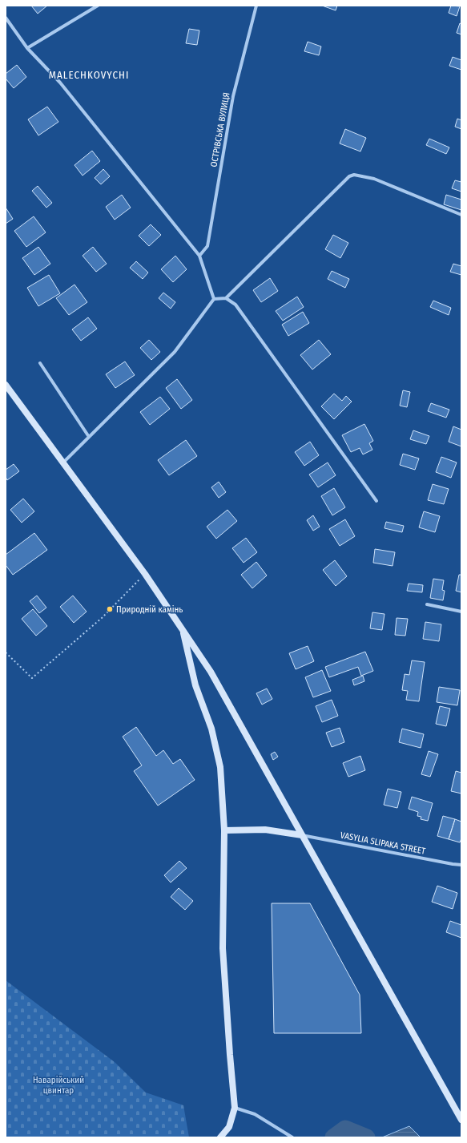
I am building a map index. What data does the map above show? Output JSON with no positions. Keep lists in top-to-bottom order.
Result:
{
  "streets": {
    "street": ["ОСТРІВСЬКА ВУЛИЦЯ", "VASYLIA SLIPAKA STREET"]
  },
  "districts": ["MALECHKOVYCHI"],
  "parks": ["Наварійський цвинтар"],
  "places": ["Природній камінь"]
}
